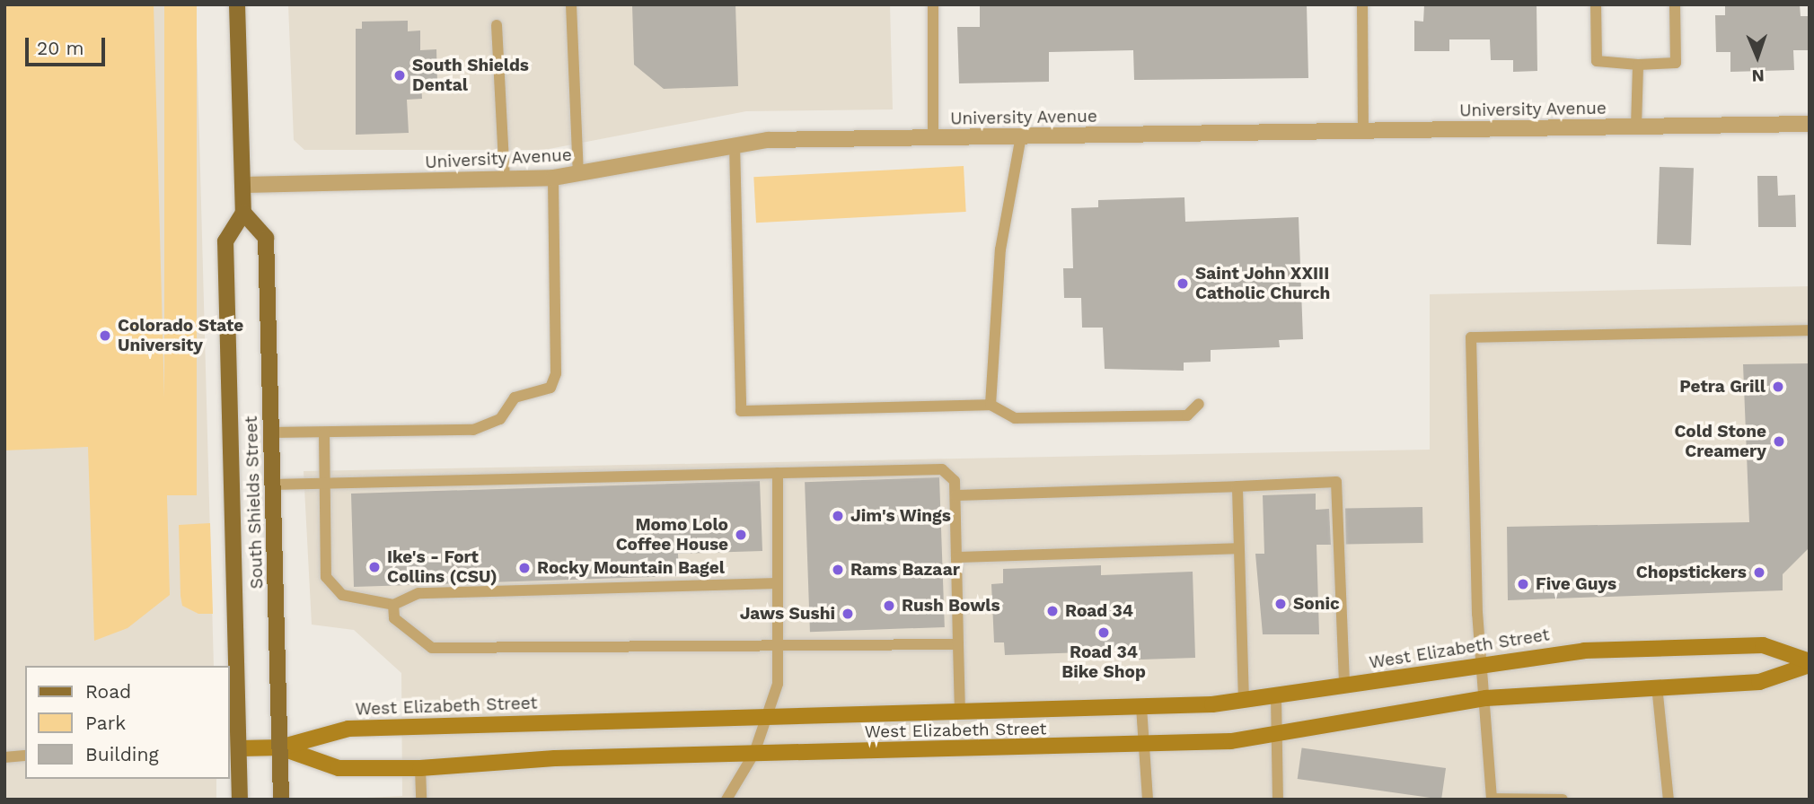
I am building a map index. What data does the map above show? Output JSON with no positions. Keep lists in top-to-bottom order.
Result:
{
  "streets": {
    "main road": ["South Shields Street", "West Elizabeth Street"],
    "street": ["University Avenue"]
  },
  "crossings": [
    ["South Shields Street", "West Elizabeth Street"]
  ],
  "places": [
    "South Shields Dental",
    "Saint John XXIII Catholic Church",
    "Colorado State University",
    "Petra Grill",
    "Cold Stone Creamery",
    "Jim's Wings",
    "Momo Lolo Coffee House",
    "Ike's - Fort Collins (CSU)",
    "Rocky Mountain Bagel",
    "Rams Bazaar",
    "Chopstickers",
    "Five Guys",
    "Sonic",
    "Rush Bowls",
    "Road 34",
    "Jaws Sushi",
    "Road 34 Bike Shop"
  ],
  "legend": ["Road", "Park", "Building"],
  "scale_bar": "20 m",
  "north": "bottom"
}
